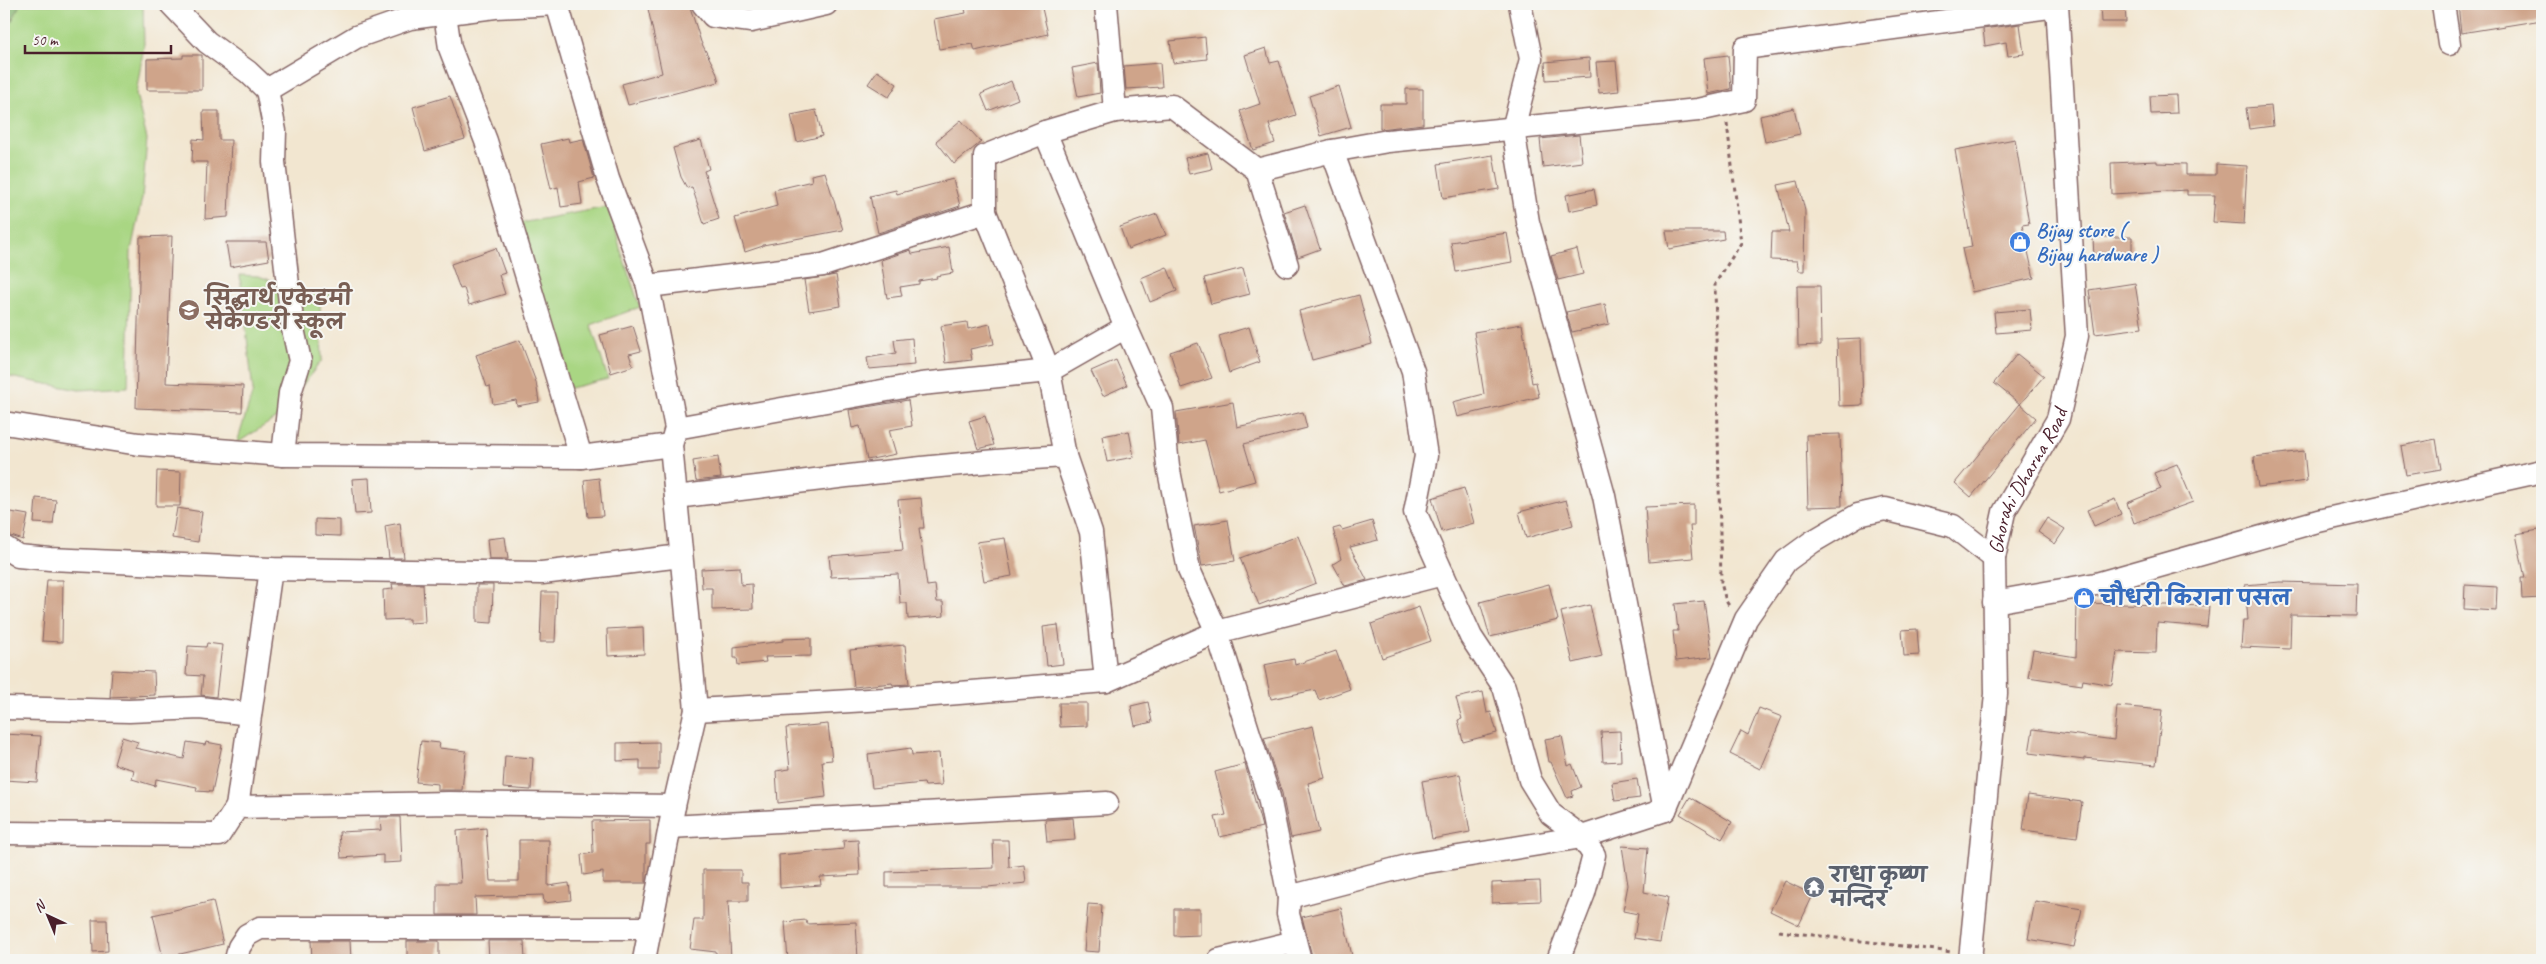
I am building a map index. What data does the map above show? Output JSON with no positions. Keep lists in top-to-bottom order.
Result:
{
  "streets": {
    "street": ["Ghorahi Dharna Road"]
  },
  "places": {
    "shop": ["Bijay store ( Bijay hardware )", "चौधरी किराना पसल"],
    "school or university": ["सिद्धार्थ एकेडमी सेकेण्डरी स्कूल"],
    "temple": ["राधा कृष्ण मन्दिर"]
  },
  "scale_bar": "50 m",
  "north": "top left"
}
